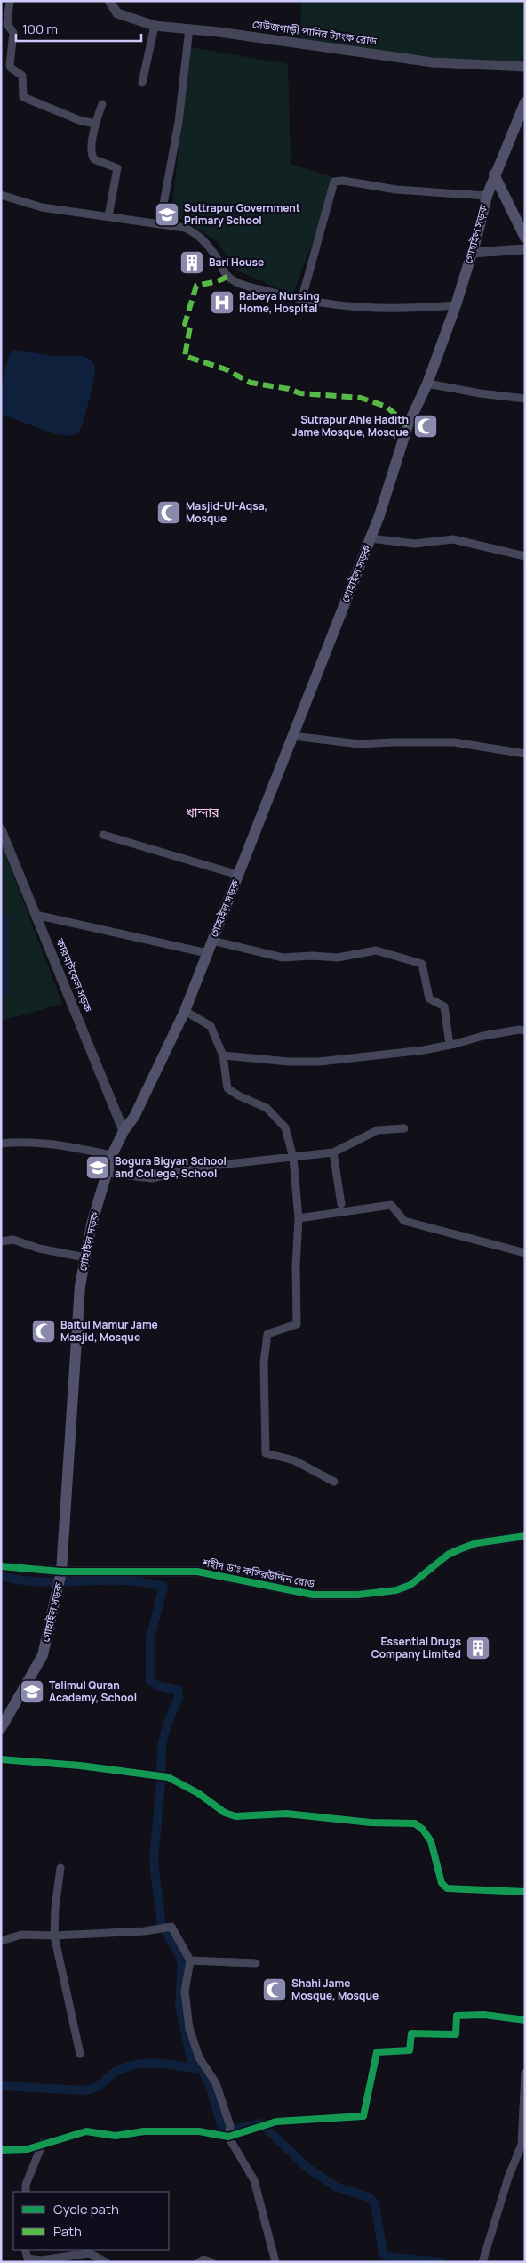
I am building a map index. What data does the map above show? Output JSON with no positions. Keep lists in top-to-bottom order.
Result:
{
  "streets": {
    "main road": ["গোহাইল সড়ক"],
    "street": ["সেউজগাড়ী পানির ট্যাংক রোড", "কারমাইকেল সড়ক", "শহীদ ডাঃ কসিরউদ্দিন রোড"]
  },
  "crossings": [
    ["গোহাইল সড়ক", "কারমাইকেল সড়ক"],
    ["গোহাইল সড়ক", "শহীদ ডাঃ কসিরউদ্দিন রোড"]
  ],
  "districts": ["খান্দার"],
  "places": {
    "school or university": ["Suttrapur Government Primary School", "Bogura Bigyan School and College, School", "Talimul Quran Academy, School"],
    "building": ["Bari House", "Essential Drugs Company Limited"],
    "hospital": ["Rabeya Nursing Home, Hospital"],
    "mosque": [
      "Sutrapur Ahle Hadith Jame Mosque, Mosque",
      "Masjid-Ul-Aqsa, Mosque",
      "Baitul Mamur Jame Masjid, Mosque",
      "Shahi Jame Mosque, Mosque"
    ]
  },
  "legend": ["Cycle path", "Path"],
  "scale_bar": "100 m"
}
